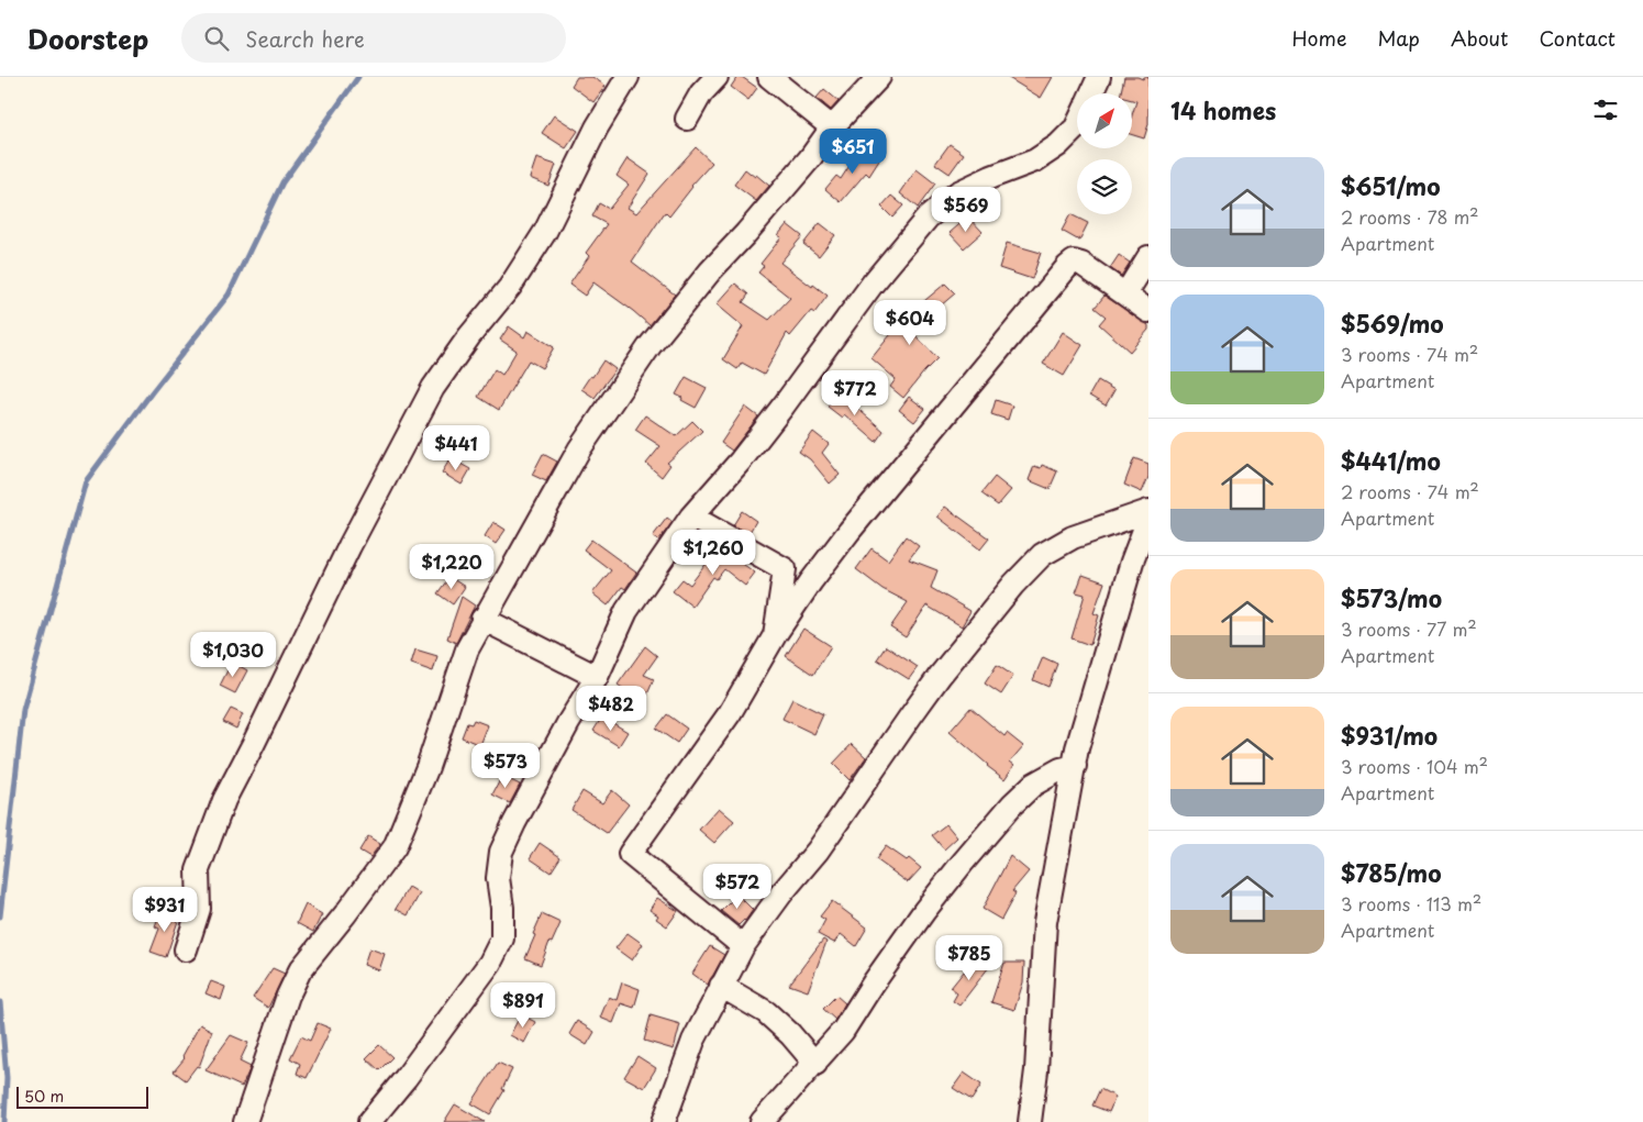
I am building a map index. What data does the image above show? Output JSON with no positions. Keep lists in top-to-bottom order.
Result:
{
  "scale_bar": "50 m",
  "north": "top right",
  "page": {
    "header": "Doorstep",
    "search": "Search here",
    "nav": [
      "Home",
      "Map",
      "About",
      "Contact"
    ],
    "heading": "14 homes",
    "price": [
      "$651",
      "$569",
      "$604",
      "$772",
      "$441",
      "$1,260",
      "$1,220",
      "$1,030",
      "$482",
      "$573",
      "$572",
      "$931",
      "$785",
      "$891"
    ],
    "list": [
      {
        "name": "$651/mo",
        "note": "2 rooms · 78 m² · Apartment"
      },
      {
        "name": "$569/mo",
        "note": "3 rooms · 74 m² · Apartment"
      },
      {
        "name": "$441/mo",
        "note": "2 rooms · 74 m² · Apartment"
      },
      {
        "name": "$573/mo",
        "note": "3 rooms · 77 m² · Apartment"
      },
      {
        "name": "$931/mo",
        "note": "3 rooms · 104 m² · Apartment"
      },
      {
        "name": "$785/mo",
        "note": "3 rooms · 113 m² · Apartment"
      }
    ],
    "scale": "50 m"
  }
}
